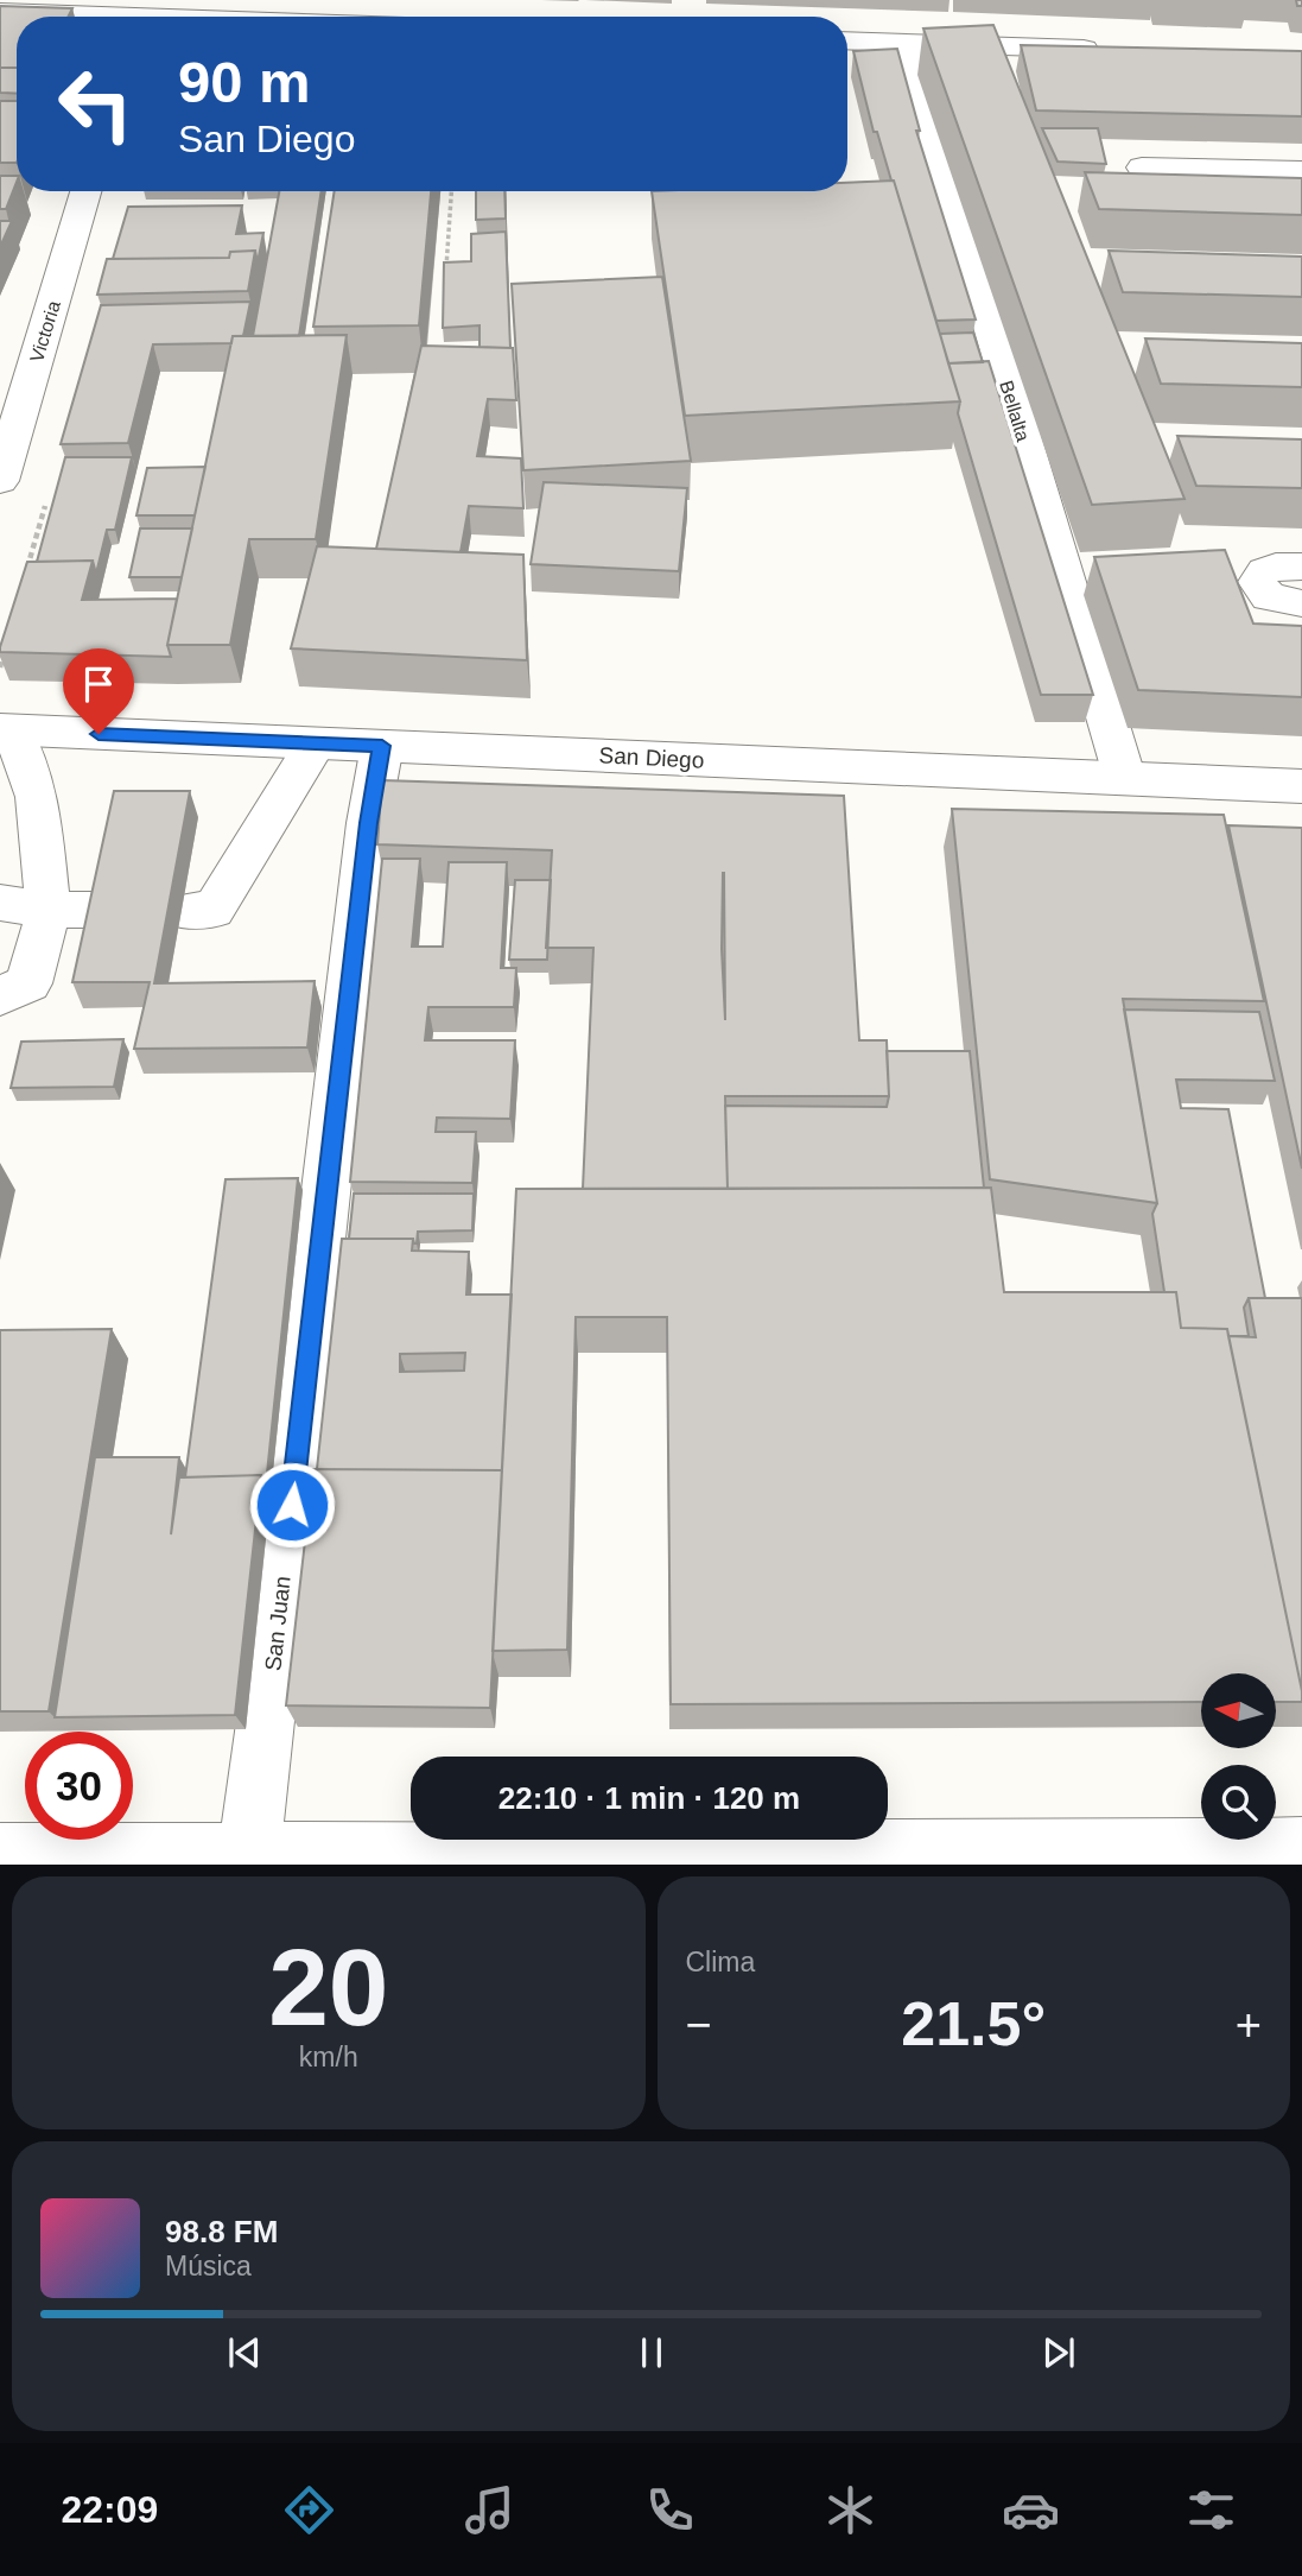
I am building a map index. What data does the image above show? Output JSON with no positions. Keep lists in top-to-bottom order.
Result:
{
  "streets": {
    "street": [
      "Victoria",
      "Bellalta",
      "San Diego",
      "San Juan"
    ]
  },
  "crossings": [
    ["Bellalta", "San Diego"],
    ["San Diego", "San Juan"]
  ],
  "north": "left",
  "page": {
    "turn": ["90 m", "San Diego"],
    "limit": "30",
    "trip": "22:10 · 1 min · 120 m",
    "tile": [
      ["20", "km/h"],
      "Clima"
    ],
    "heat": ["−", "21.5°", "+"],
    "song": ["98.8 FM", "Música"],
    "tabs": "22:09"
  }
}
